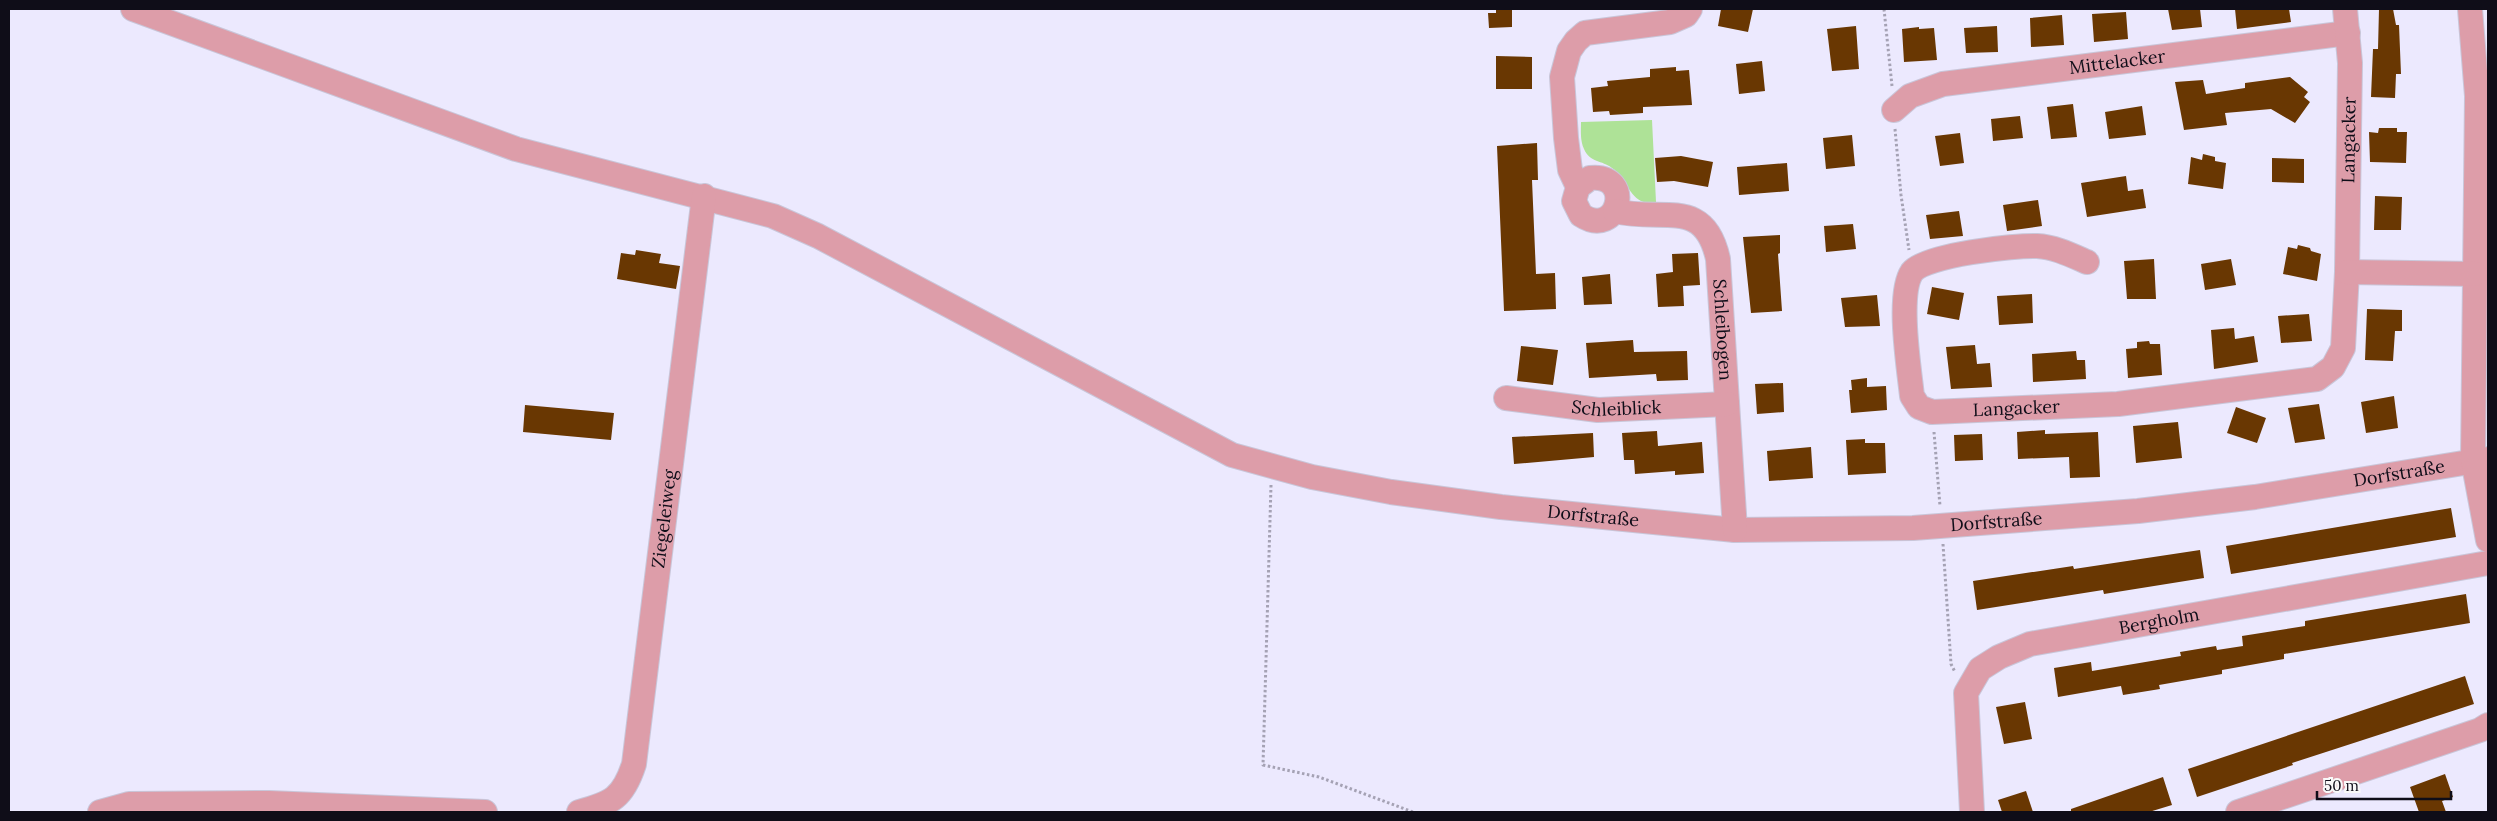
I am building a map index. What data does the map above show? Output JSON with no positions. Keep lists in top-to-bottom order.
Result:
{
  "streets": {
    "street": [
      "Mittelacker",
      "Langacker",
      "Schleibogen",
      "Schleiblick",
      "Dorfstraße",
      "Ziegeleiweg",
      "Bergholm"
    ]
  },
  "crossings": [
    ["Mittelacker", "Langacker"],
    ["Schleibogen", "Schleiblick"],
    ["Schleibogen", "Dorfstraße"],
    ["Dorfstraße", "Ziegeleiweg"]
  ],
  "scale_bar": "50 m"
}
